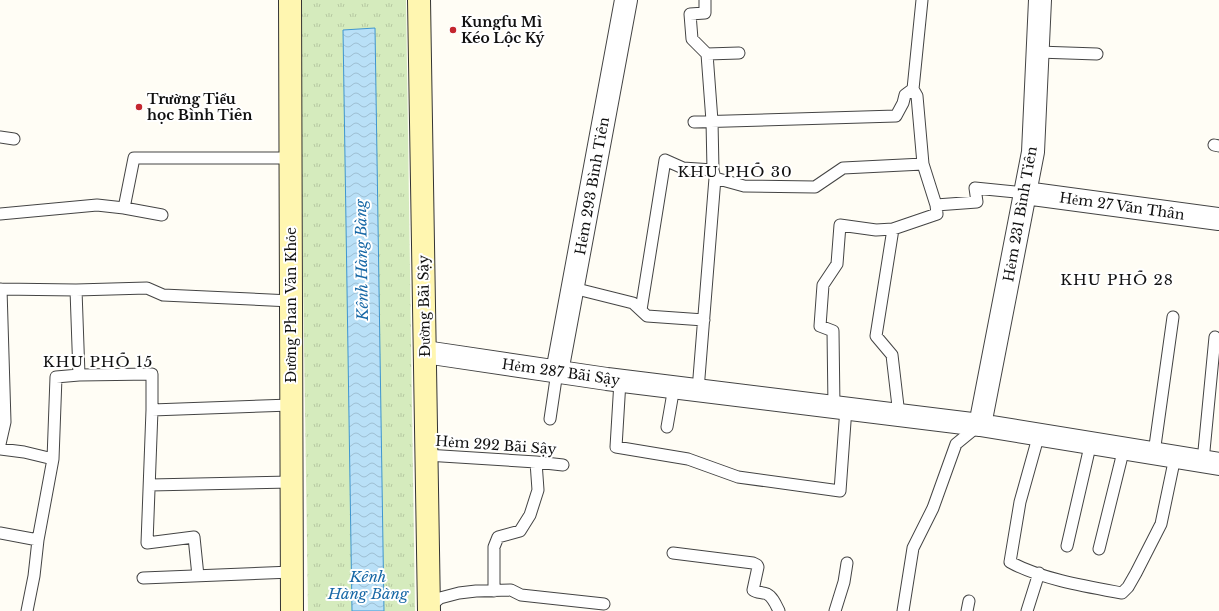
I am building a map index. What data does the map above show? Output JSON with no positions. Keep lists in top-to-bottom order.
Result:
{
  "streets": {
    "street": [
      "Hẻm 293 Bình Tiên",
      "Hẻm 27 Văn Thân",
      "Hẻm 231 Bình Tiên",
      "Đường Phan Văn Khỏe",
      "Đường Bãi Sậy",
      "Hẻm 287 Bãi Sậy"
    ],
    "lane": ["Hẻm 292 Bãi Sậy"]
  },
  "crossings": [
    ["Hẻm 293 Bình Tiên", "Hẻm 287 Bãi Sậy"],
    ["Hẻm 27 Văn Thân", "Hẻm 231 Bình Tiên"],
    ["Đường Bãi Sậy", "Hẻm 287 Bãi Sậy"],
    ["Đường Bãi Sậy", "Hẻm 292 Bãi Sậy"]
  ],
  "districts": ["KHU PHỐ 30", "KHU PHỐ 28", "KHU PHỐ 15"],
  "water": ["Kênh Hàng Bàng"],
  "places": ["Kungfu Mì Kéo Lộc Ký", "Trường Tiểu học Bình Tiên"]
}
